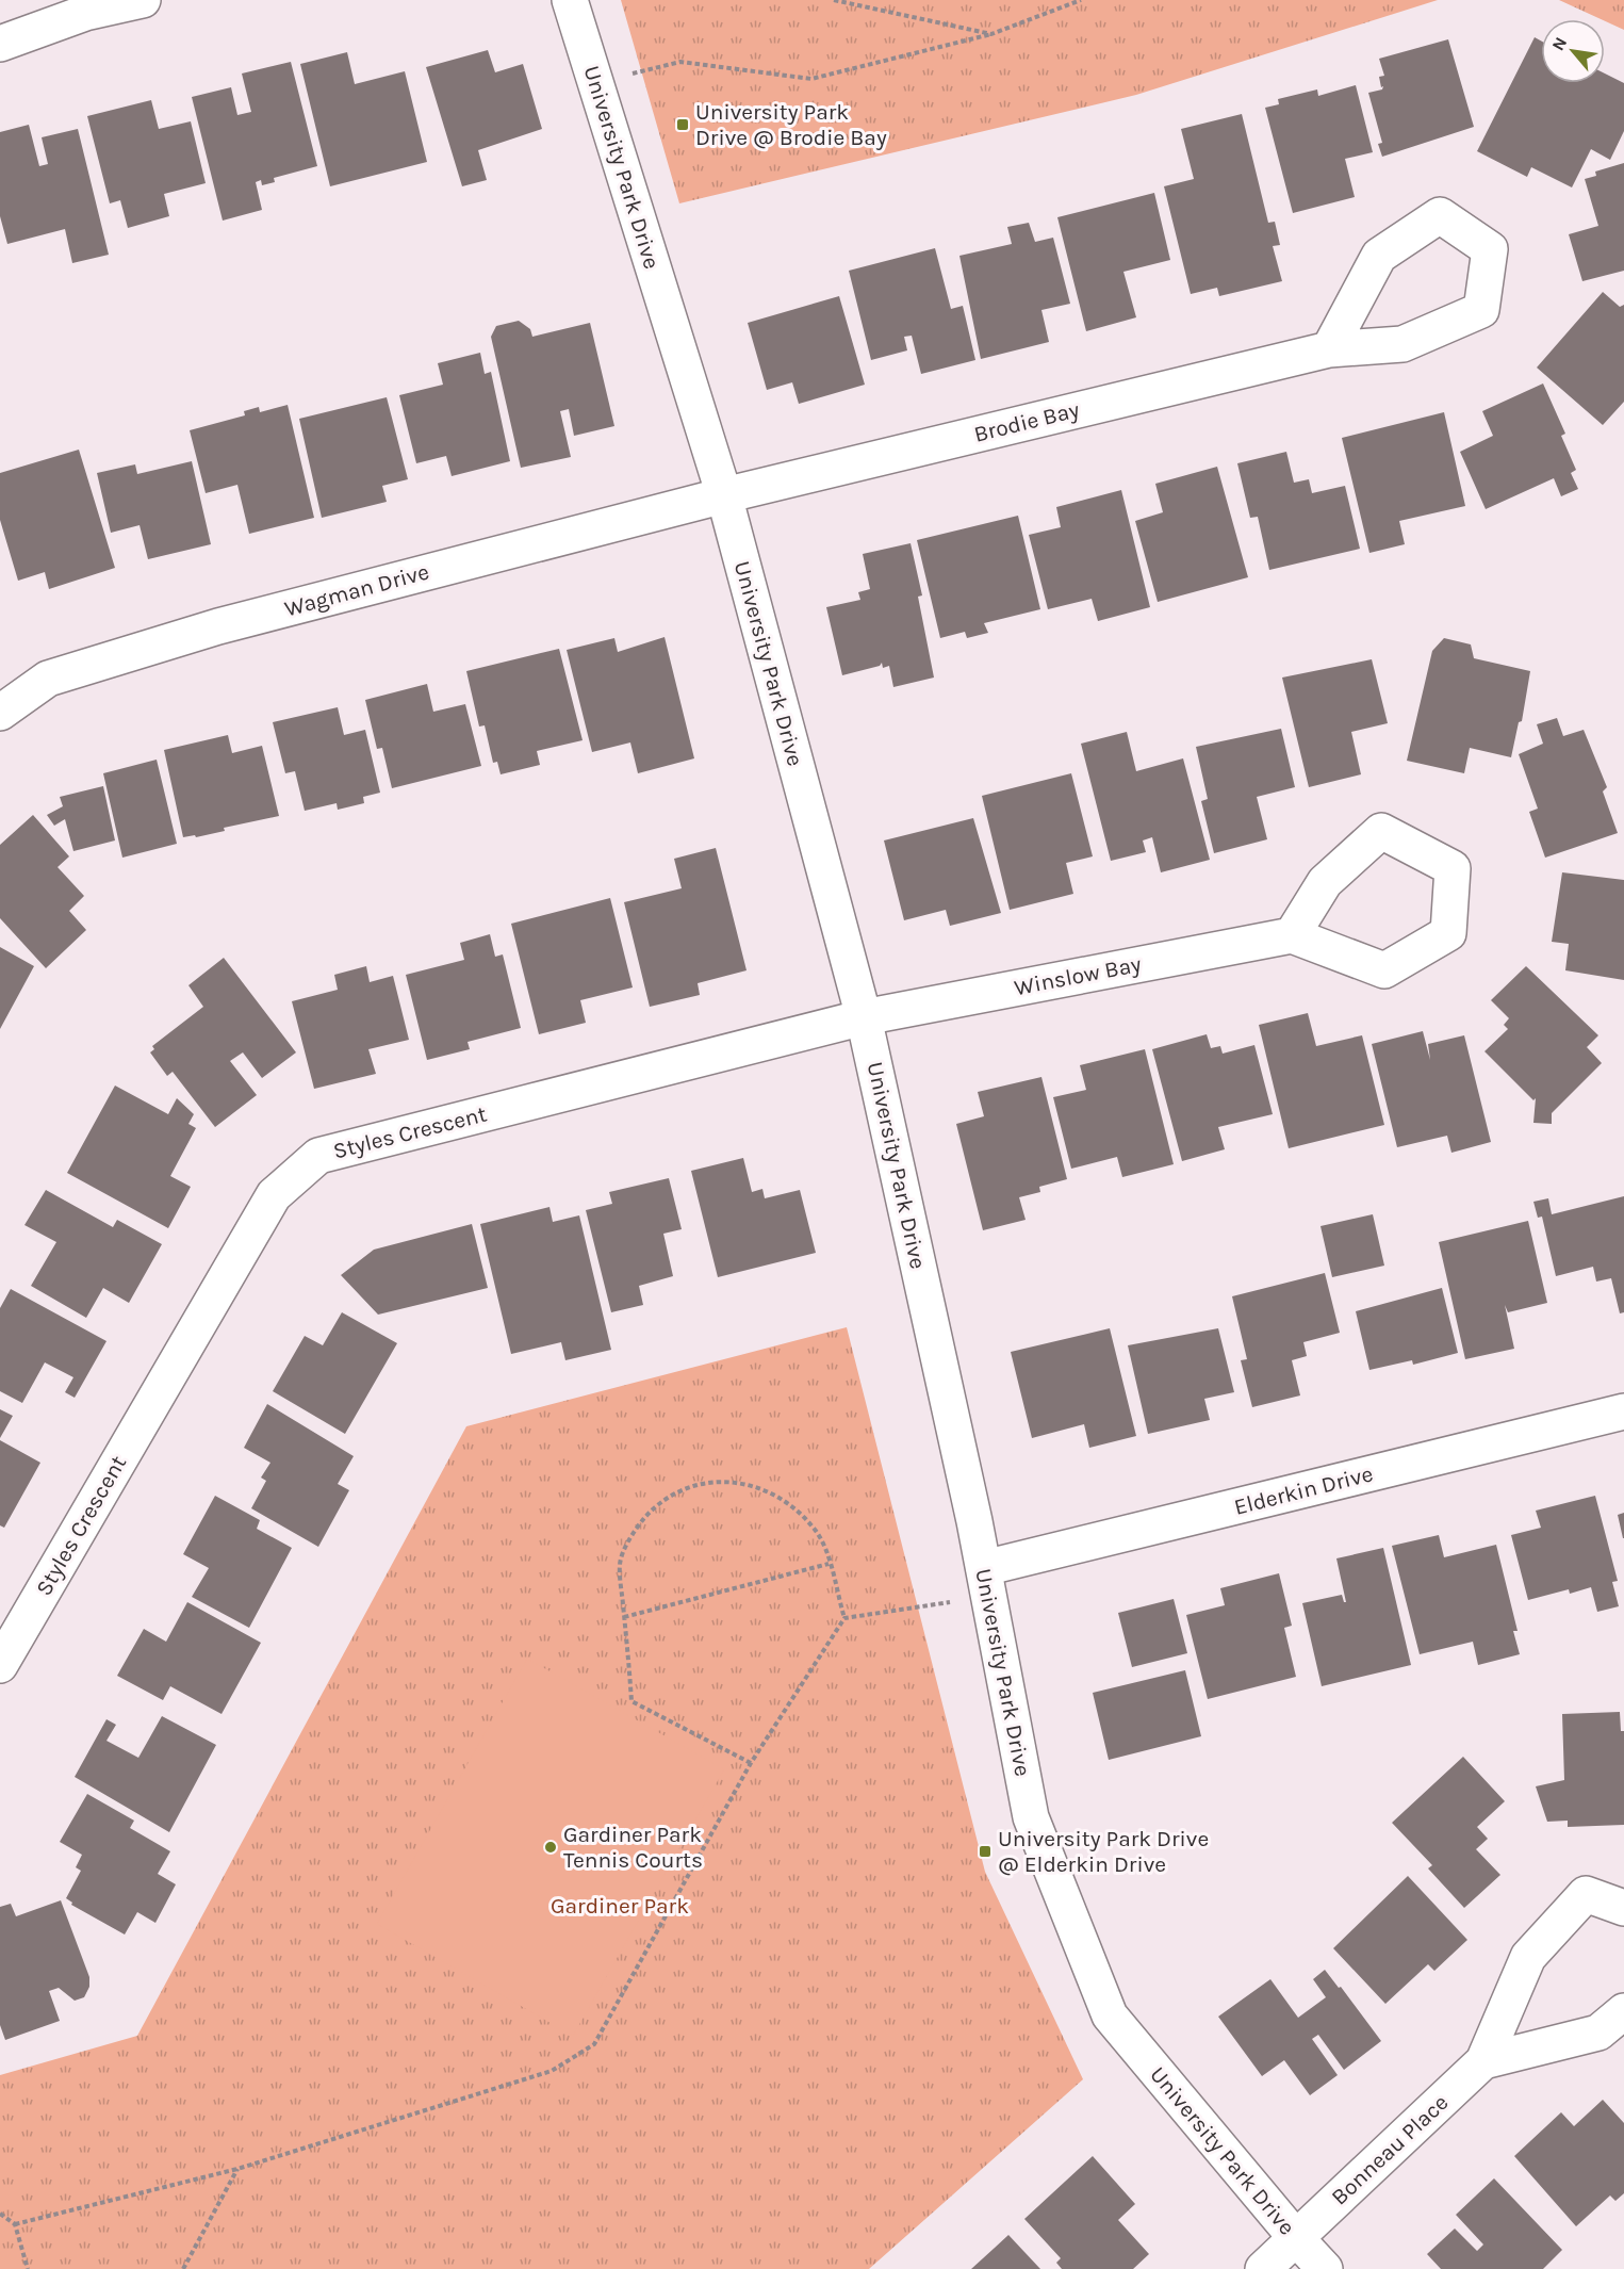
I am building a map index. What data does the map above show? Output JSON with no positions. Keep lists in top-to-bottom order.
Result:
{
  "streets": {
    "street": [
      "University Park Drive",
      "Brodie Bay",
      "Wagman Drive",
      "Winslow Bay",
      "Styles Crescent",
      "Elderkin Drive",
      "Bonneau Place"
    ]
  },
  "crossings": [
    ["University Park Drive", "Brodie Bay"],
    ["University Park Drive", "Wagman Drive"],
    ["University Park Drive", "Winslow Bay"],
    ["University Park Drive", "Styles Crescent"],
    ["University Park Drive", "Elderkin Drive"],
    ["University Park Drive", "Bonneau Place"],
    ["Brodie Bay", "Wagman Drive"],
    ["Winslow Bay", "Styles Crescent"]
  ],
  "parks": ["Gardiner Park"],
  "places": {
    "transit": ["University Park Drive @ Brodie Bay", "University Park Drive @ Elderkin Drive"],
    "other": ["Gardiner Park Tennis Courts"]
  },
  "north": "top left"
}
